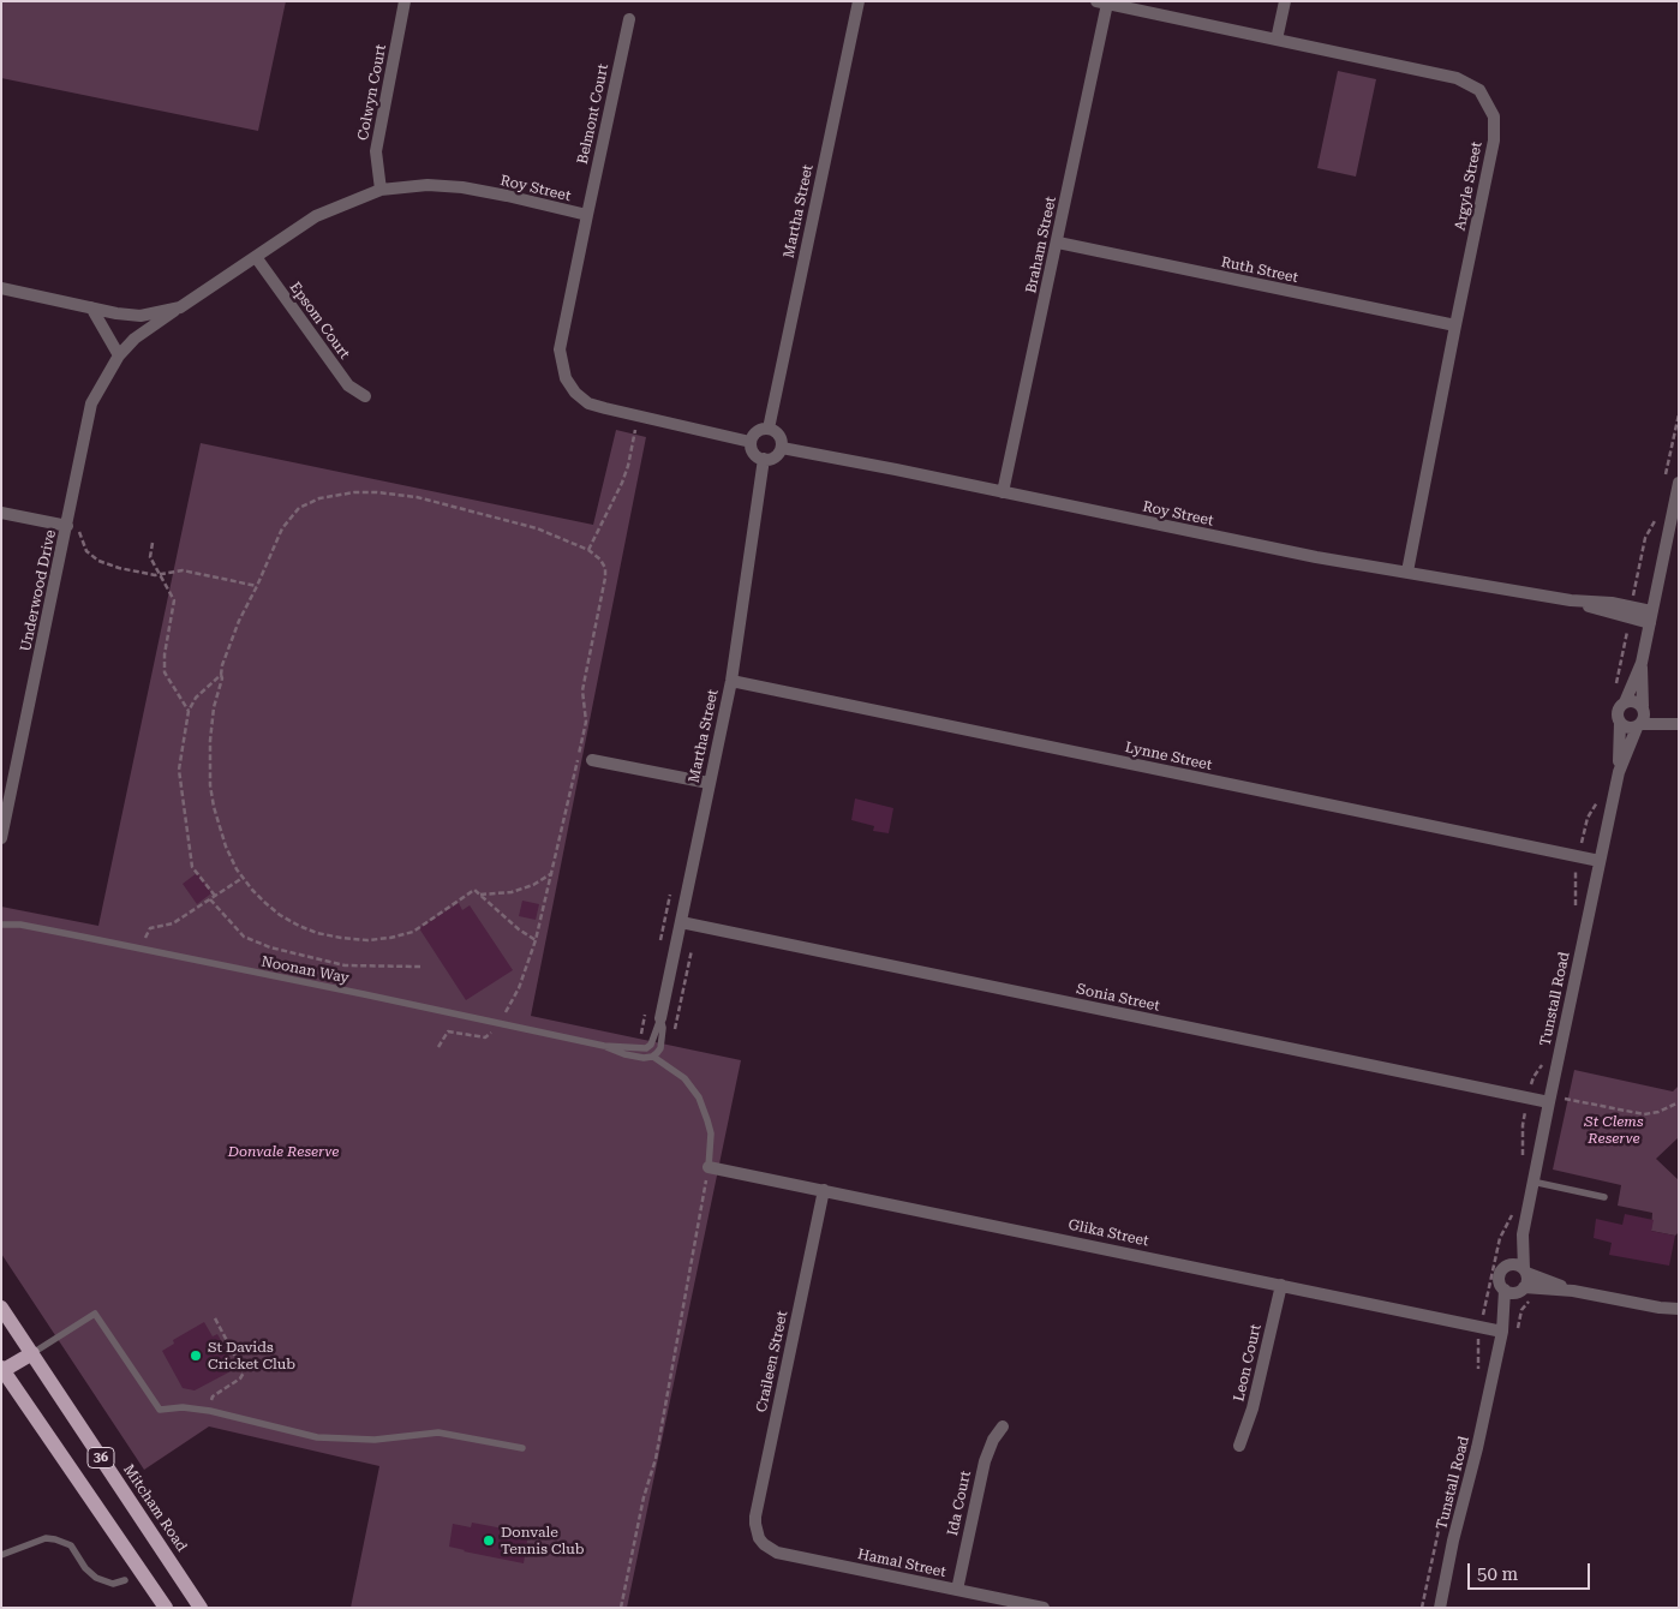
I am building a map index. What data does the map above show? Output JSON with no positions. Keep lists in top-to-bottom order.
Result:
{
  "streets": {
    "main road": ["36", "Mitcham Road"],
    "street": [
      "Colwyn Court",
      "Belmont Court",
      "Argyle Street",
      "Roy Street",
      "Martha Street",
      "Braham Street",
      "Ruth Street",
      "Epsom Court",
      "Underwood Drive",
      "Lynne Street",
      "Sonia Street",
      "Tunstall Road",
      "Glika Street",
      "Craileen Street",
      "Leon Court",
      "Ida Court",
      "Hamal Street"
    ],
    "lane": ["Noonan Way"]
  },
  "crossings": [
    ["Colwyn Court", "Roy Street"],
    ["Belmont Court", "Roy Street"],
    ["Argyle Street", "Roy Street"],
    ["Argyle Street", "Braham Street"],
    ["Argyle Street", "Ruth Street"],
    ["Roy Street", "Martha Street"],
    ["Roy Street", "Braham Street"],
    ["Roy Street", "Epsom Court"],
    ["Roy Street", "Underwood Drive"],
    ["Martha Street", "Lynne Street"],
    ["Martha Street", "Noonan Way"],
    ["Martha Street", "Sonia Street"],
    ["Braham Street", "Ruth Street"],
    ["Lynne Street", "Tunstall Road"],
    ["Sonia Street", "Tunstall Road"],
    ["Tunstall Road", "Glika Street"],
    ["Glika Street", "Craileen Street"],
    ["Glika Street", "Leon Court"],
    ["Craileen Street", "Hamal Street"],
    ["Ida Court", "Hamal Street"]
  ],
  "parks": ["St Clems Reserve", "Donvale Reserve"],
  "places": ["St Davids Cricket Club", "Donvale Tennis Club"],
  "scale_bar": "50 m"
}
